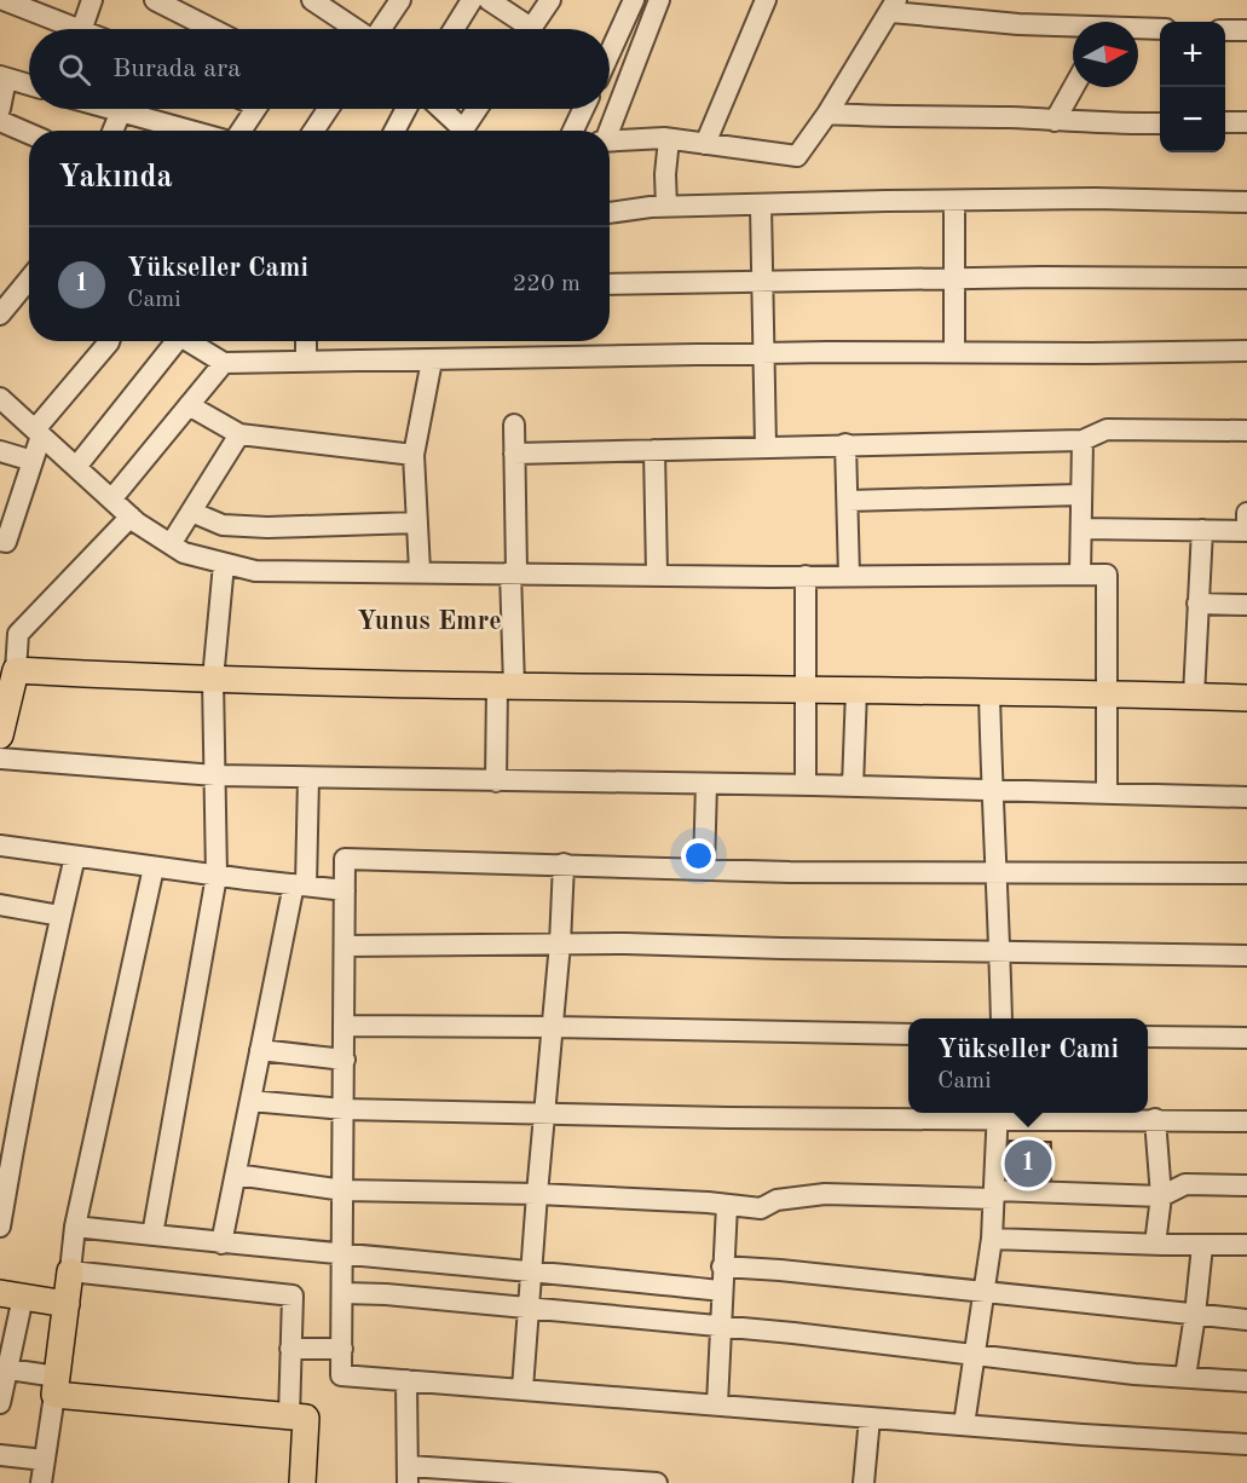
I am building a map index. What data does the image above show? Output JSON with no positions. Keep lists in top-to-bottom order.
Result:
{
  "districts": ["Yunus Emre"],
  "north": "right",
  "page": {
    "map_buttons": ["+", "−"],
    "search": "Burada ara",
    "heading": "Yakında",
    "list": [
      {
        "mark": "1",
        "name": "Yükseller Cami",
        "note": "Cami",
        "value": "220 m"
      }
    ],
    "popup": ["Yükseller Cami", "Cami"],
    "pins": "1"
  }
}
